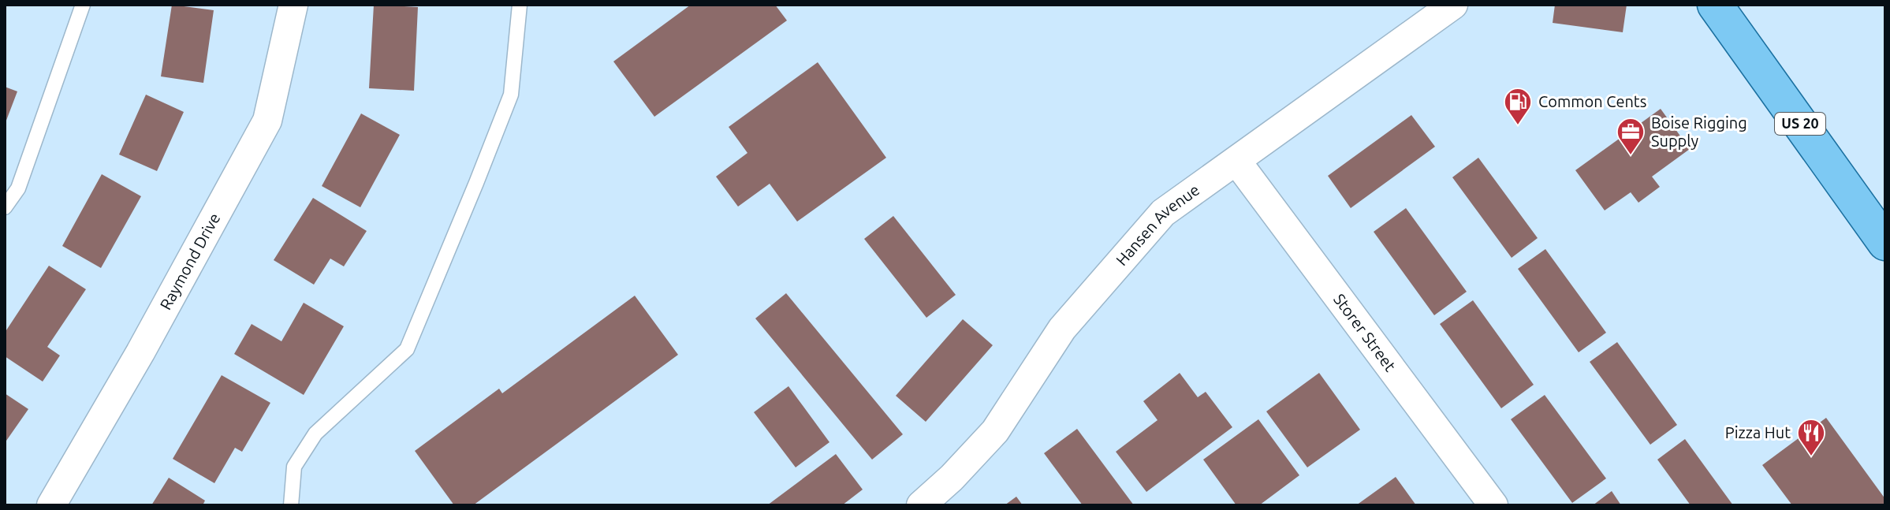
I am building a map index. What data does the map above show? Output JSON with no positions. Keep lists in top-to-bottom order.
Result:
{
  "streets": {
    "main road": ["US 20"],
    "street": ["Hansen Avenue", "Raymond Drive", "Storer Street"]
  },
  "crossings": [
    ["Hansen Avenue", "Storer Street"]
  ],
  "places": {
    "fuel station": ["Common Cents"],
    "office": ["Boise Rigging Supply"],
    "restaurant": ["Pizza Hut"]
  }
}
